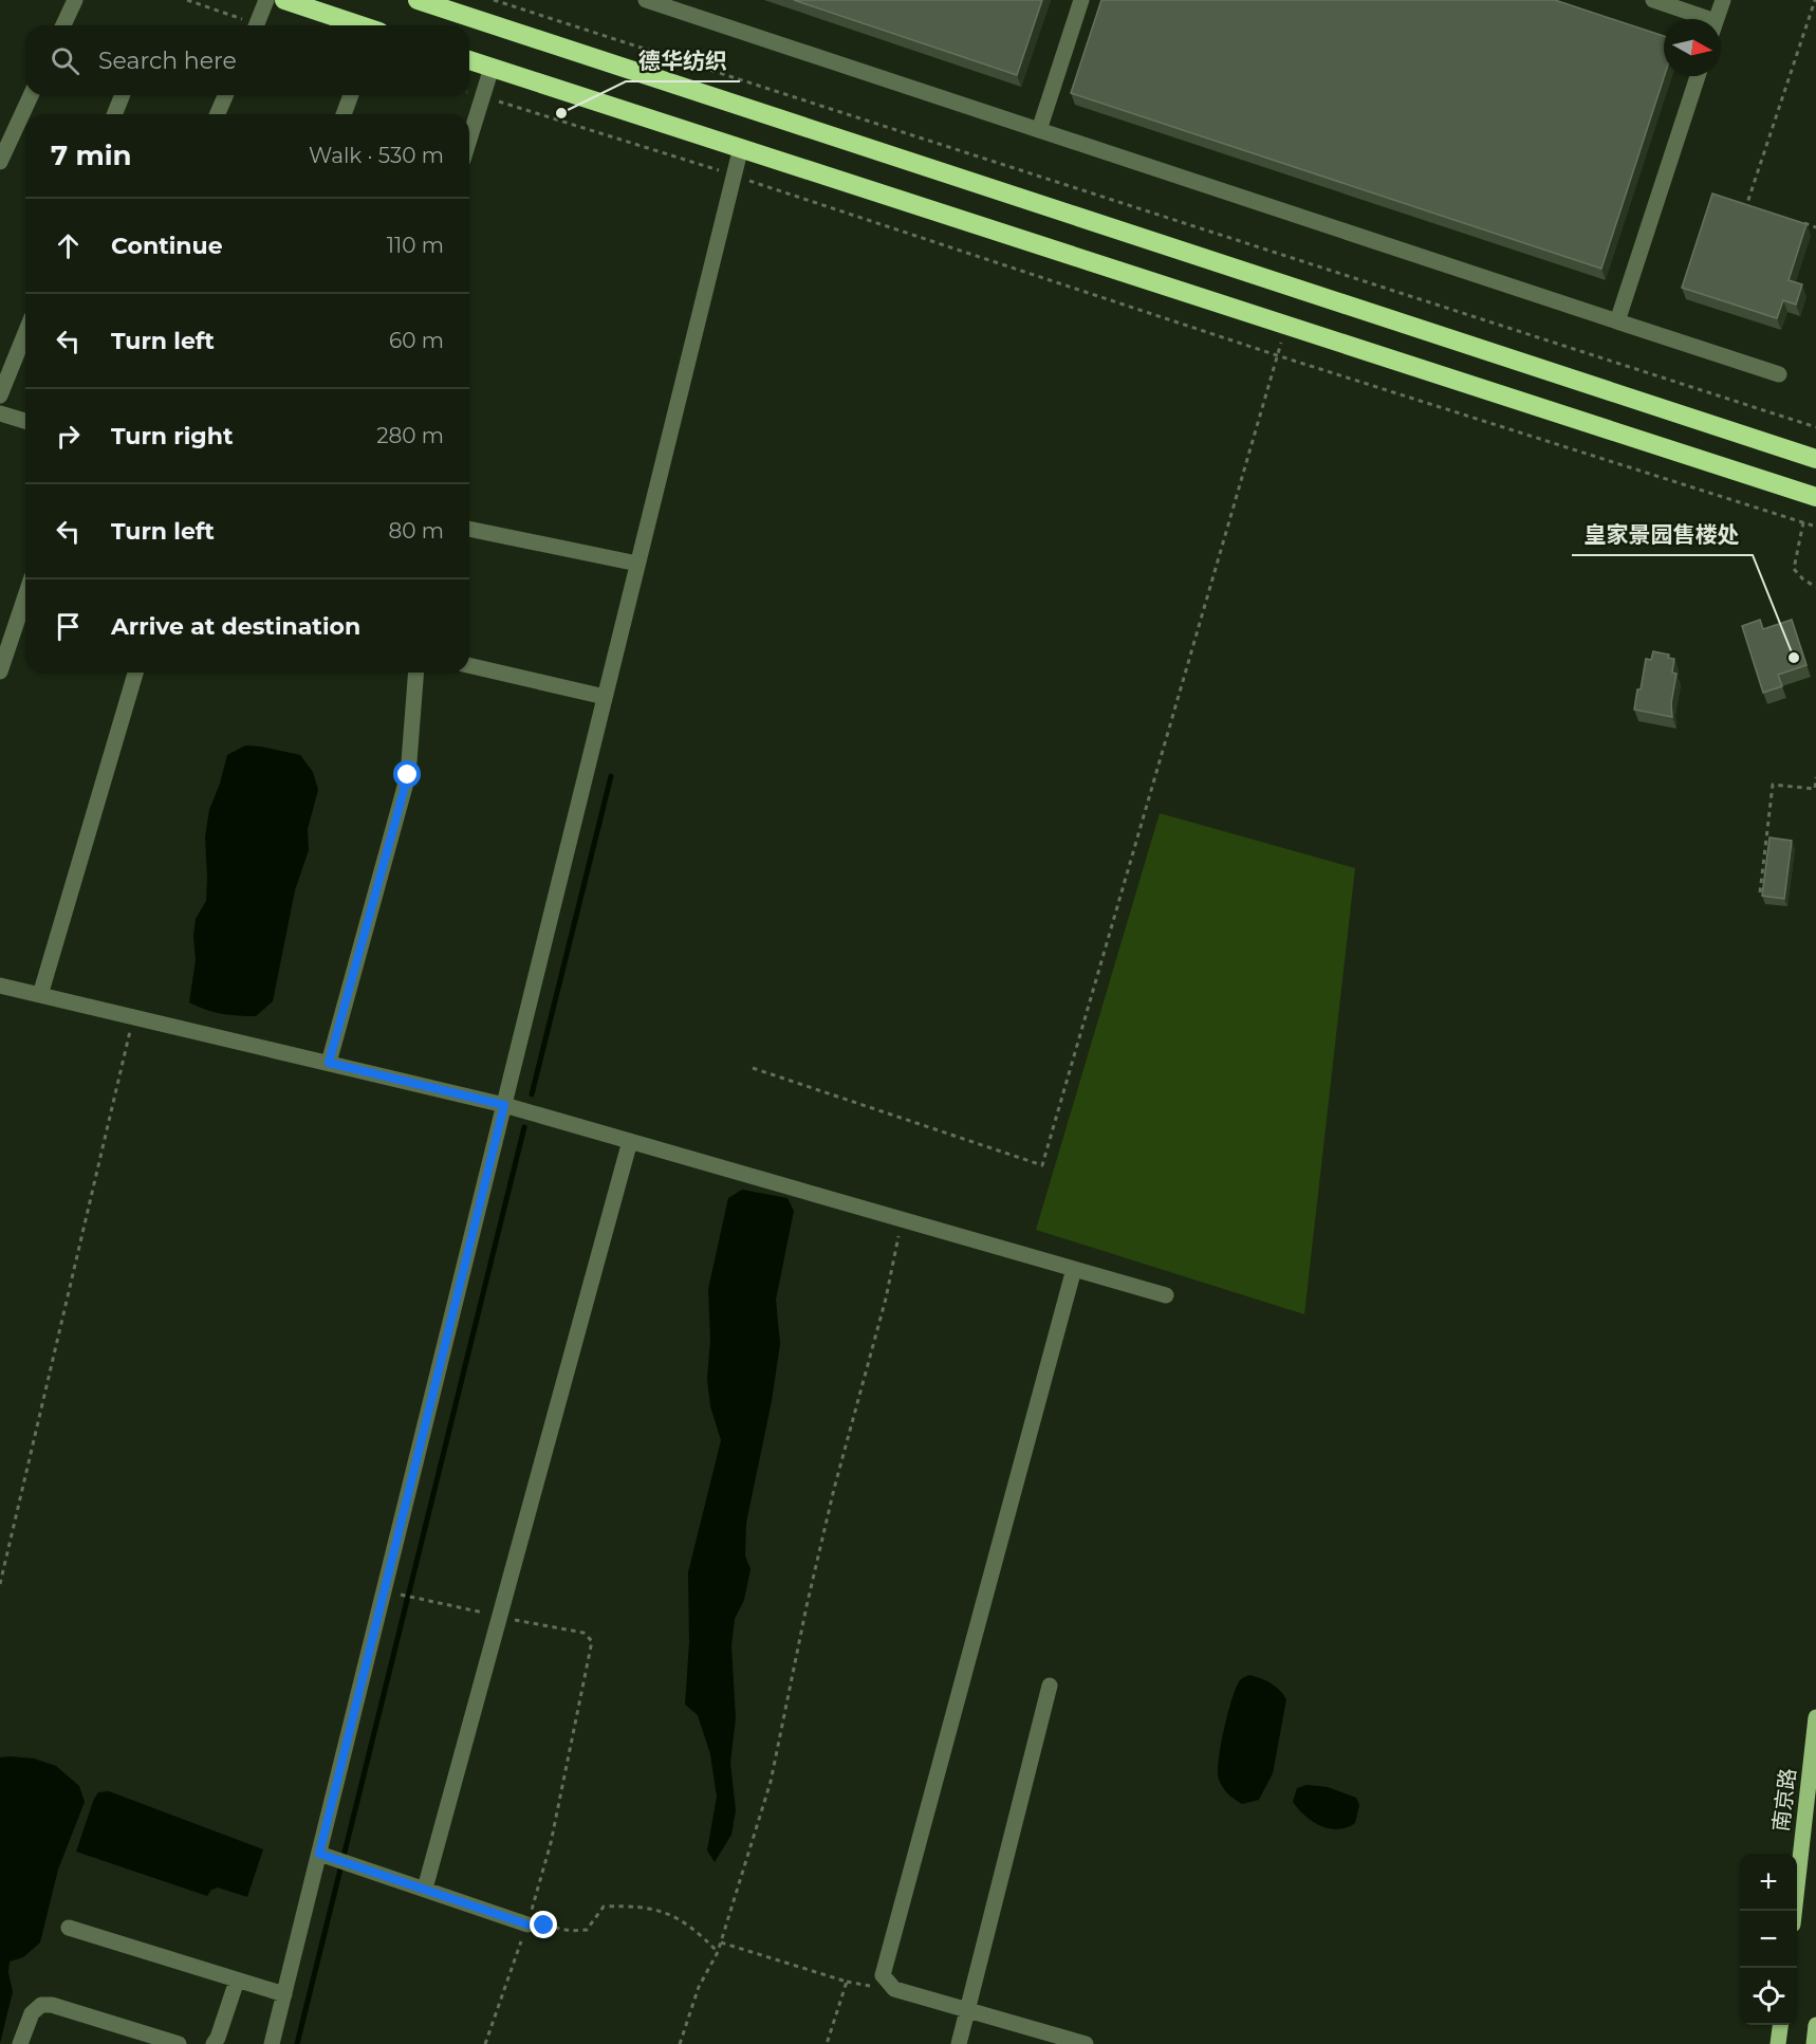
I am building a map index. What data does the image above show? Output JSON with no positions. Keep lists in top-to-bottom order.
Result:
{
  "streets": {
    "main road": ["南京路"]
  },
  "places": ["德华纺织", "皇家景园售楼处"],
  "north": "right",
  "page": {
    "search": "Search here",
    "heading": ["7 min", "Walk · 530 m"],
    "list": [
      ["Continue", "110 m"],
      ["Turn left", "60 m"],
      ["Turn right", "280 m"],
      ["Turn left", "80 m"],
      "Arrive at destination"
    ],
    "map_buttons": ["+", "−"]
  }
}
